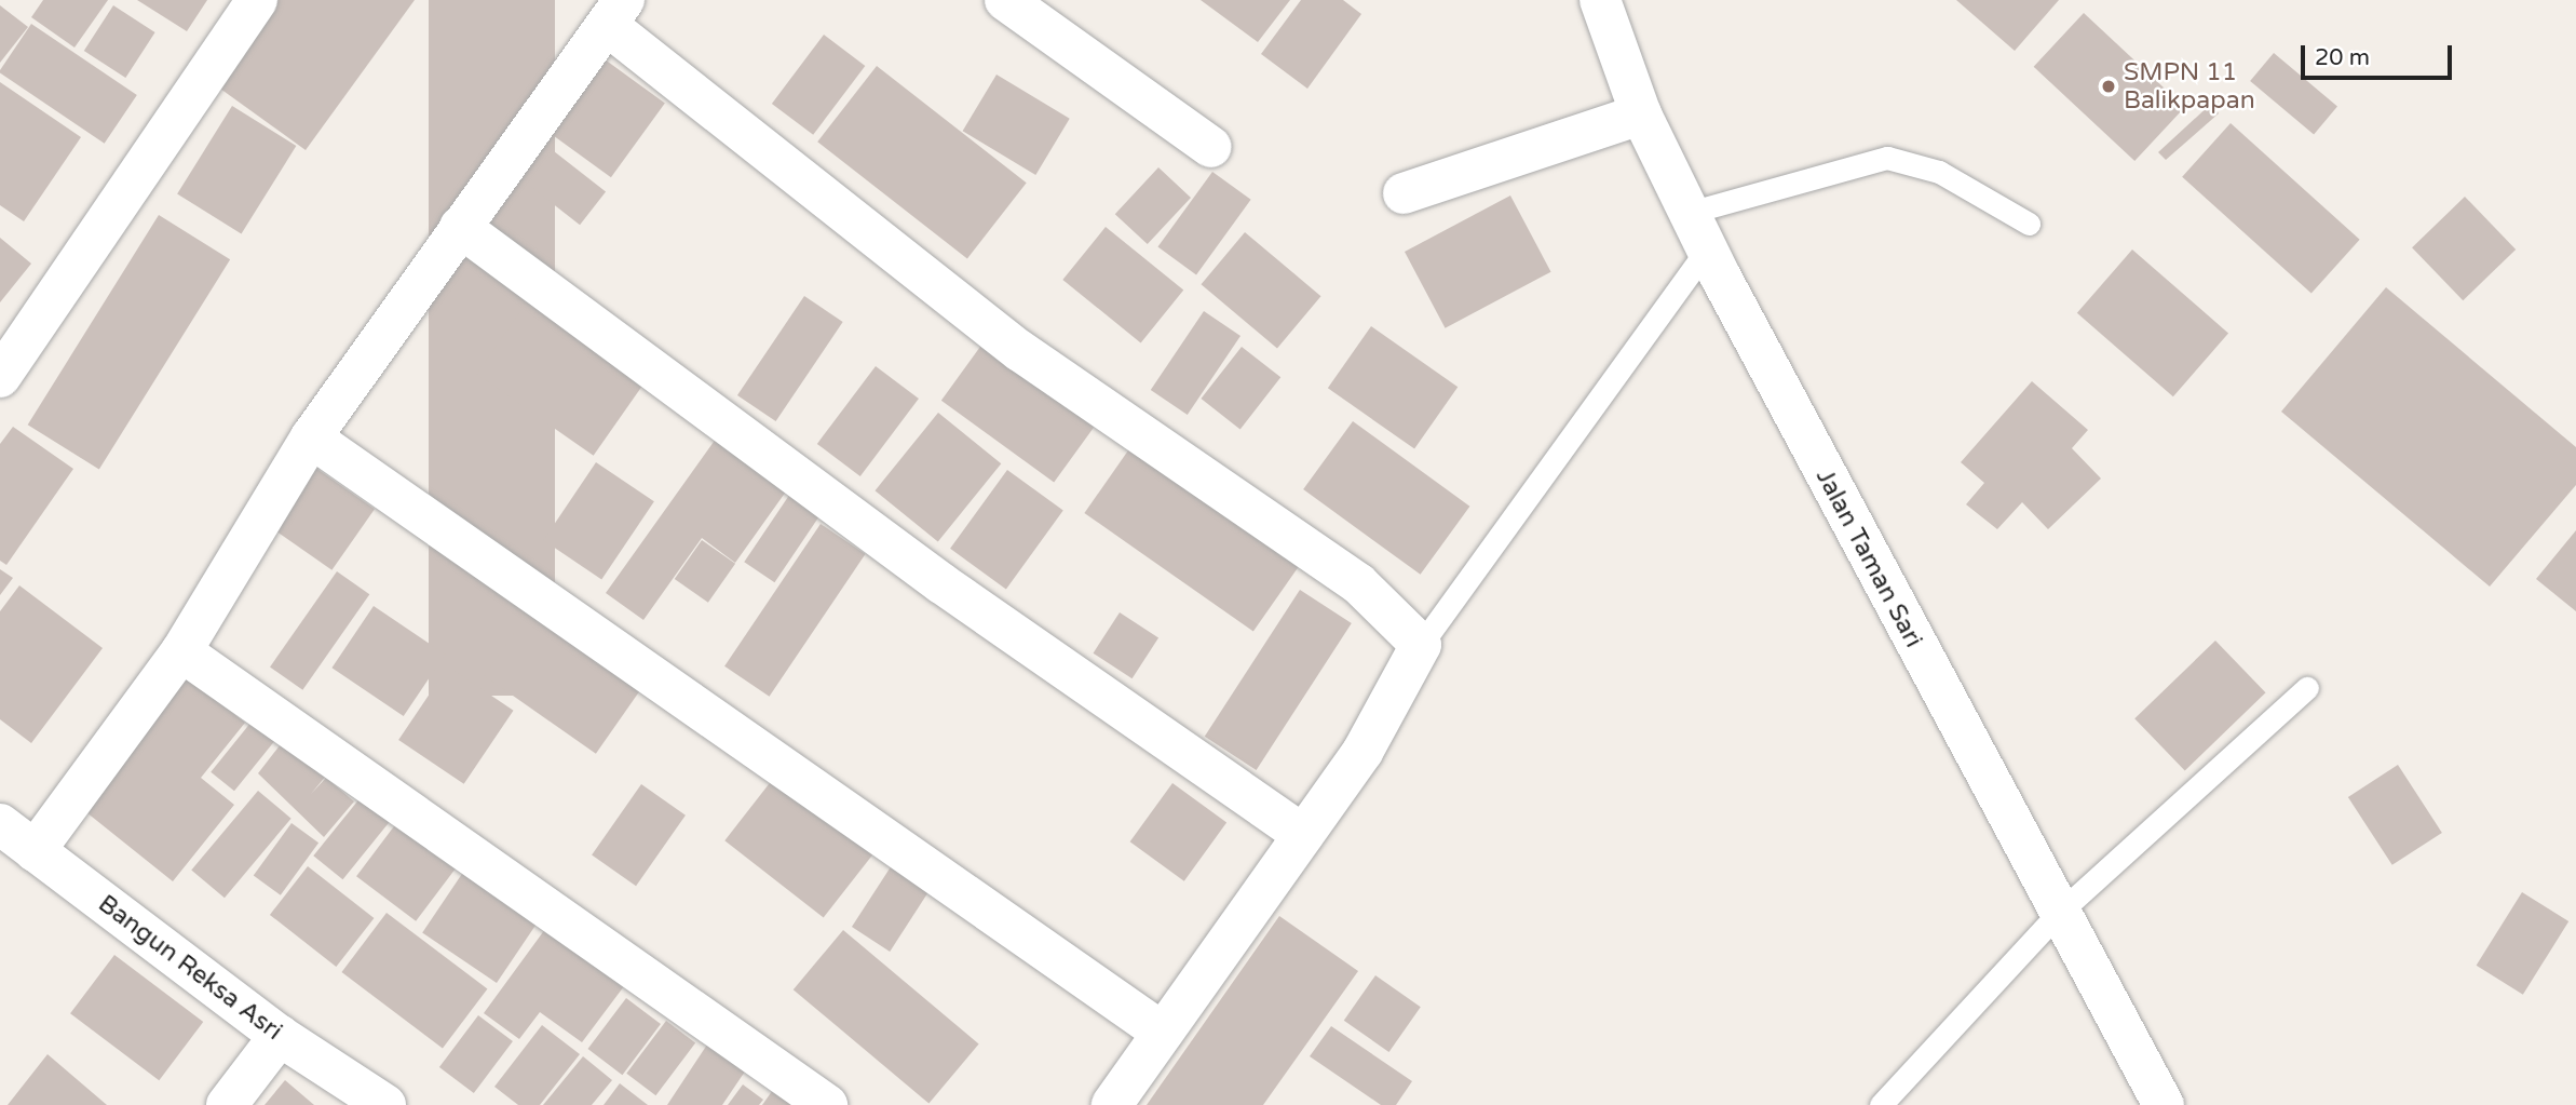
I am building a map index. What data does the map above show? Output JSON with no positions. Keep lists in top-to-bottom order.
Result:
{
  "streets": {
    "street": ["Jalan Taman Sari", "Bangun Reksa Asri"]
  },
  "places": ["SMPN 11 Balikpapan"],
  "scale_bar": "20 m"
}
